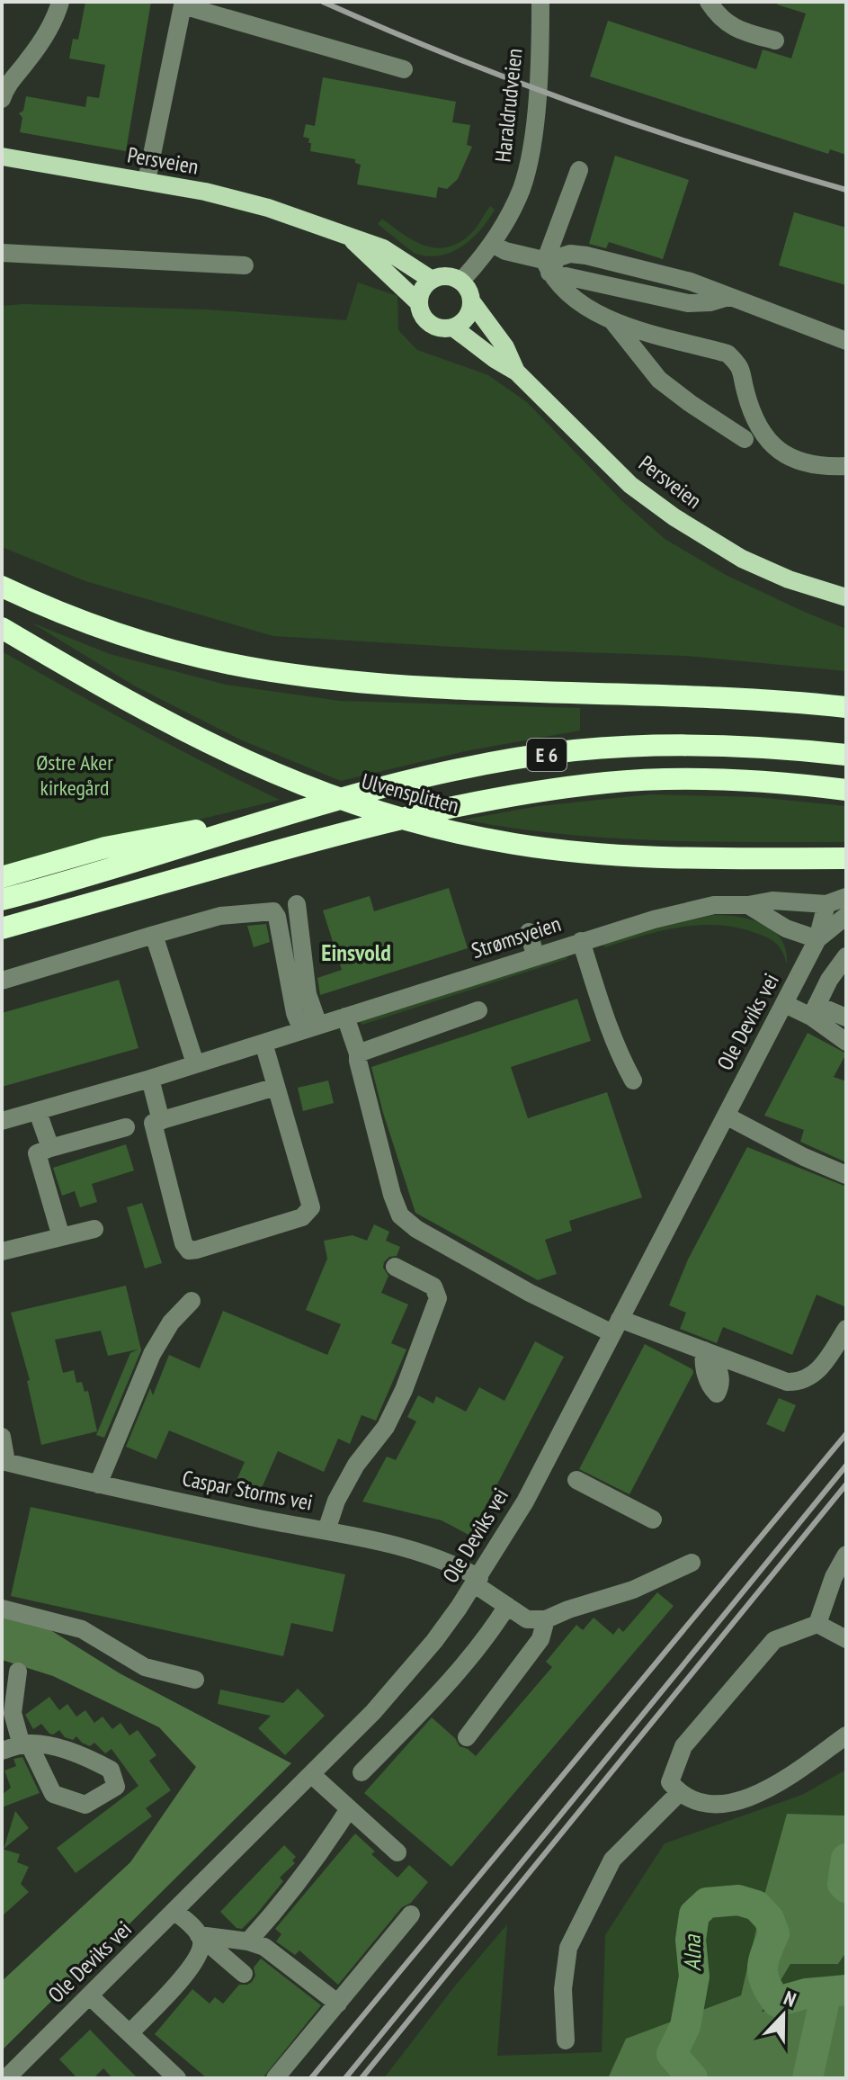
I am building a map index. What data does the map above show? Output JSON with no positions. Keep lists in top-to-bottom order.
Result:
{
  "streets": {
    "highway": ["E 6", "Ulvensplitten"],
    "main road": ["Persveien"],
    "street": [
      "Haraldrudveien",
      "Strømsveien",
      "Ole Deviks vei",
      "Caspar Storms vei"
    ]
  },
  "crossings": [
    ["Haraldrudveien", "Persveien"],
    ["Strømsveien", "Ole Deviks vei"],
    ["Ole Deviks vei", "Caspar Storms vei"]
  ],
  "districts": ["Einsvold"],
  "water": ["Alna"],
  "parks": ["Østre Aker kirkegård"],
  "north": "top"
}
